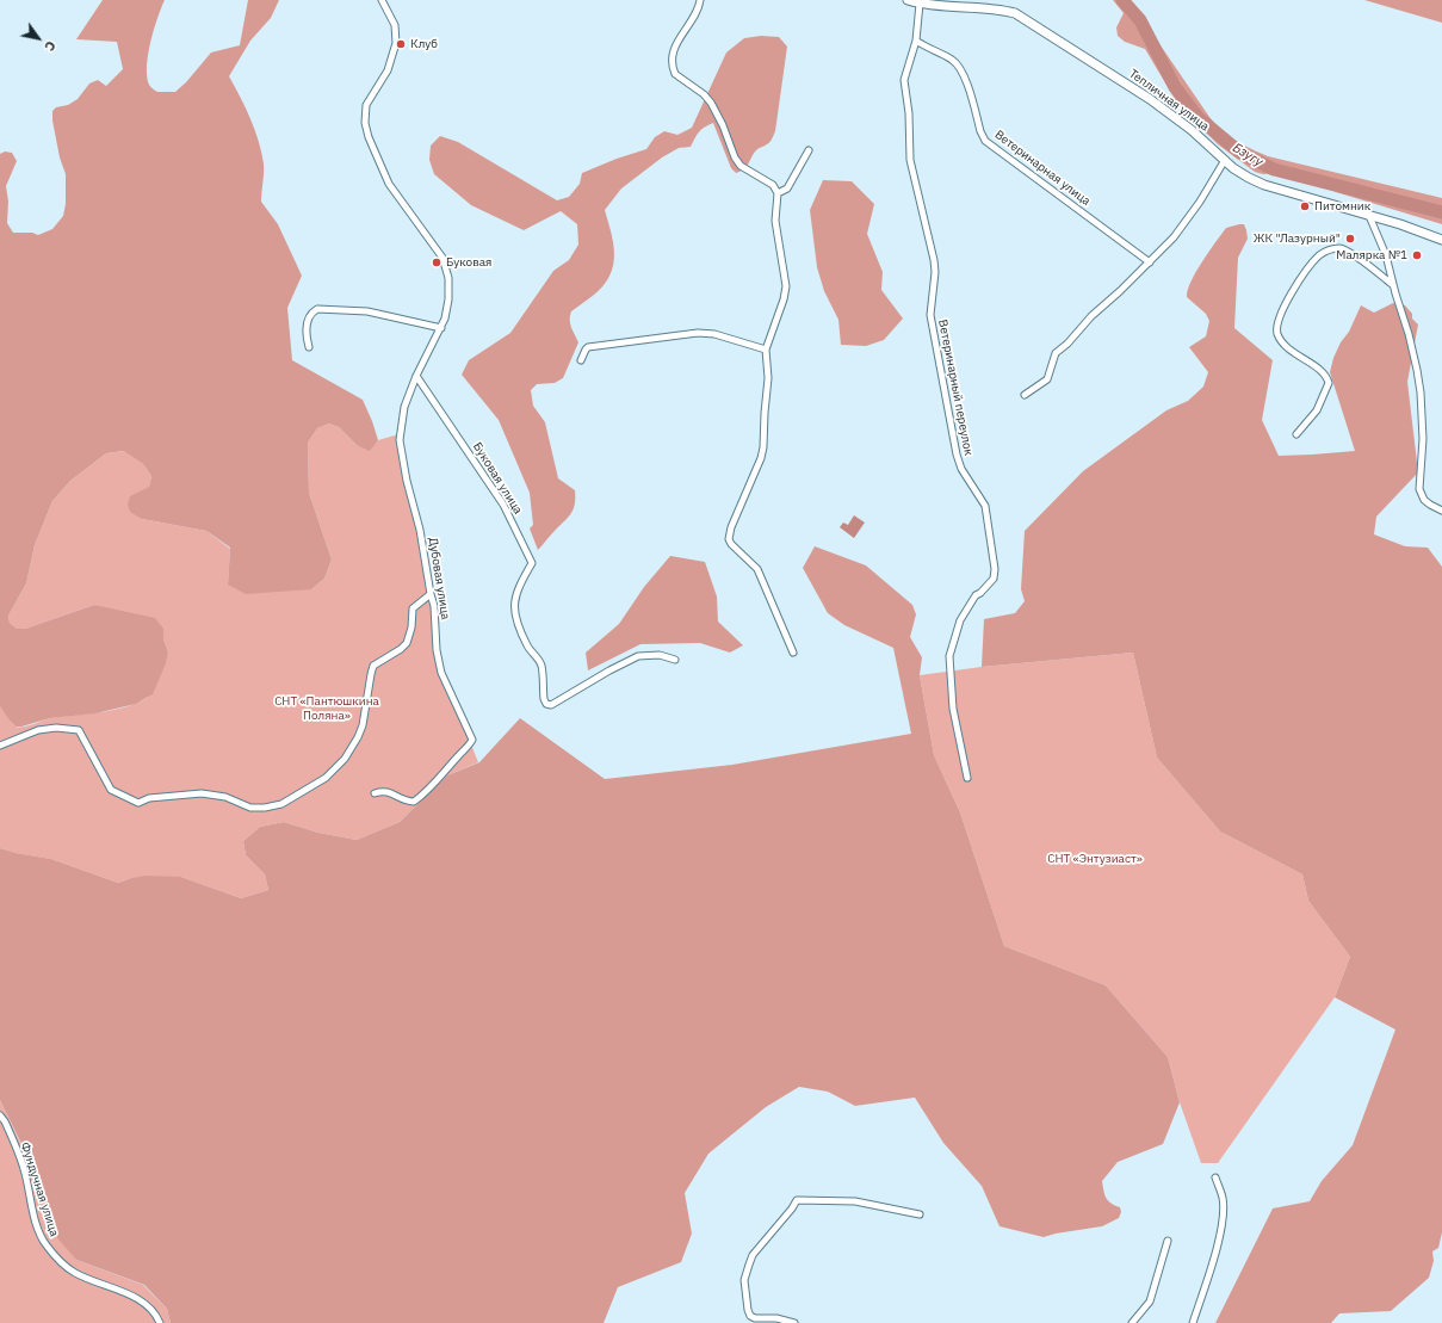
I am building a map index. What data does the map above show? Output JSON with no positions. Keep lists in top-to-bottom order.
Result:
{
  "streets": {
    "street": [
      "Тепличная улица",
      "Ветеринарная улица",
      "Ветеринарный переулок",
      "Буковая улица",
      "Дубовая улица",
      "Фундучная улица"
    ]
  },
  "crossings": [
    ["Ветеринарная улица", "Ветеринарный переулок"],
    ["Буковая улица", "Дубовая улица"]
  ],
  "water": ["Бзугу"],
  "parks": ["СНТ «Пантюшкина Поляна»", "СНТ «Энтузиаст»"],
  "places": [
    "Клуб",
    "Питомник",
    "ЖК \"Лазурный\"",
    "Малярка №1",
    "Буковая"
  ],
  "north": "bottom right"
}
